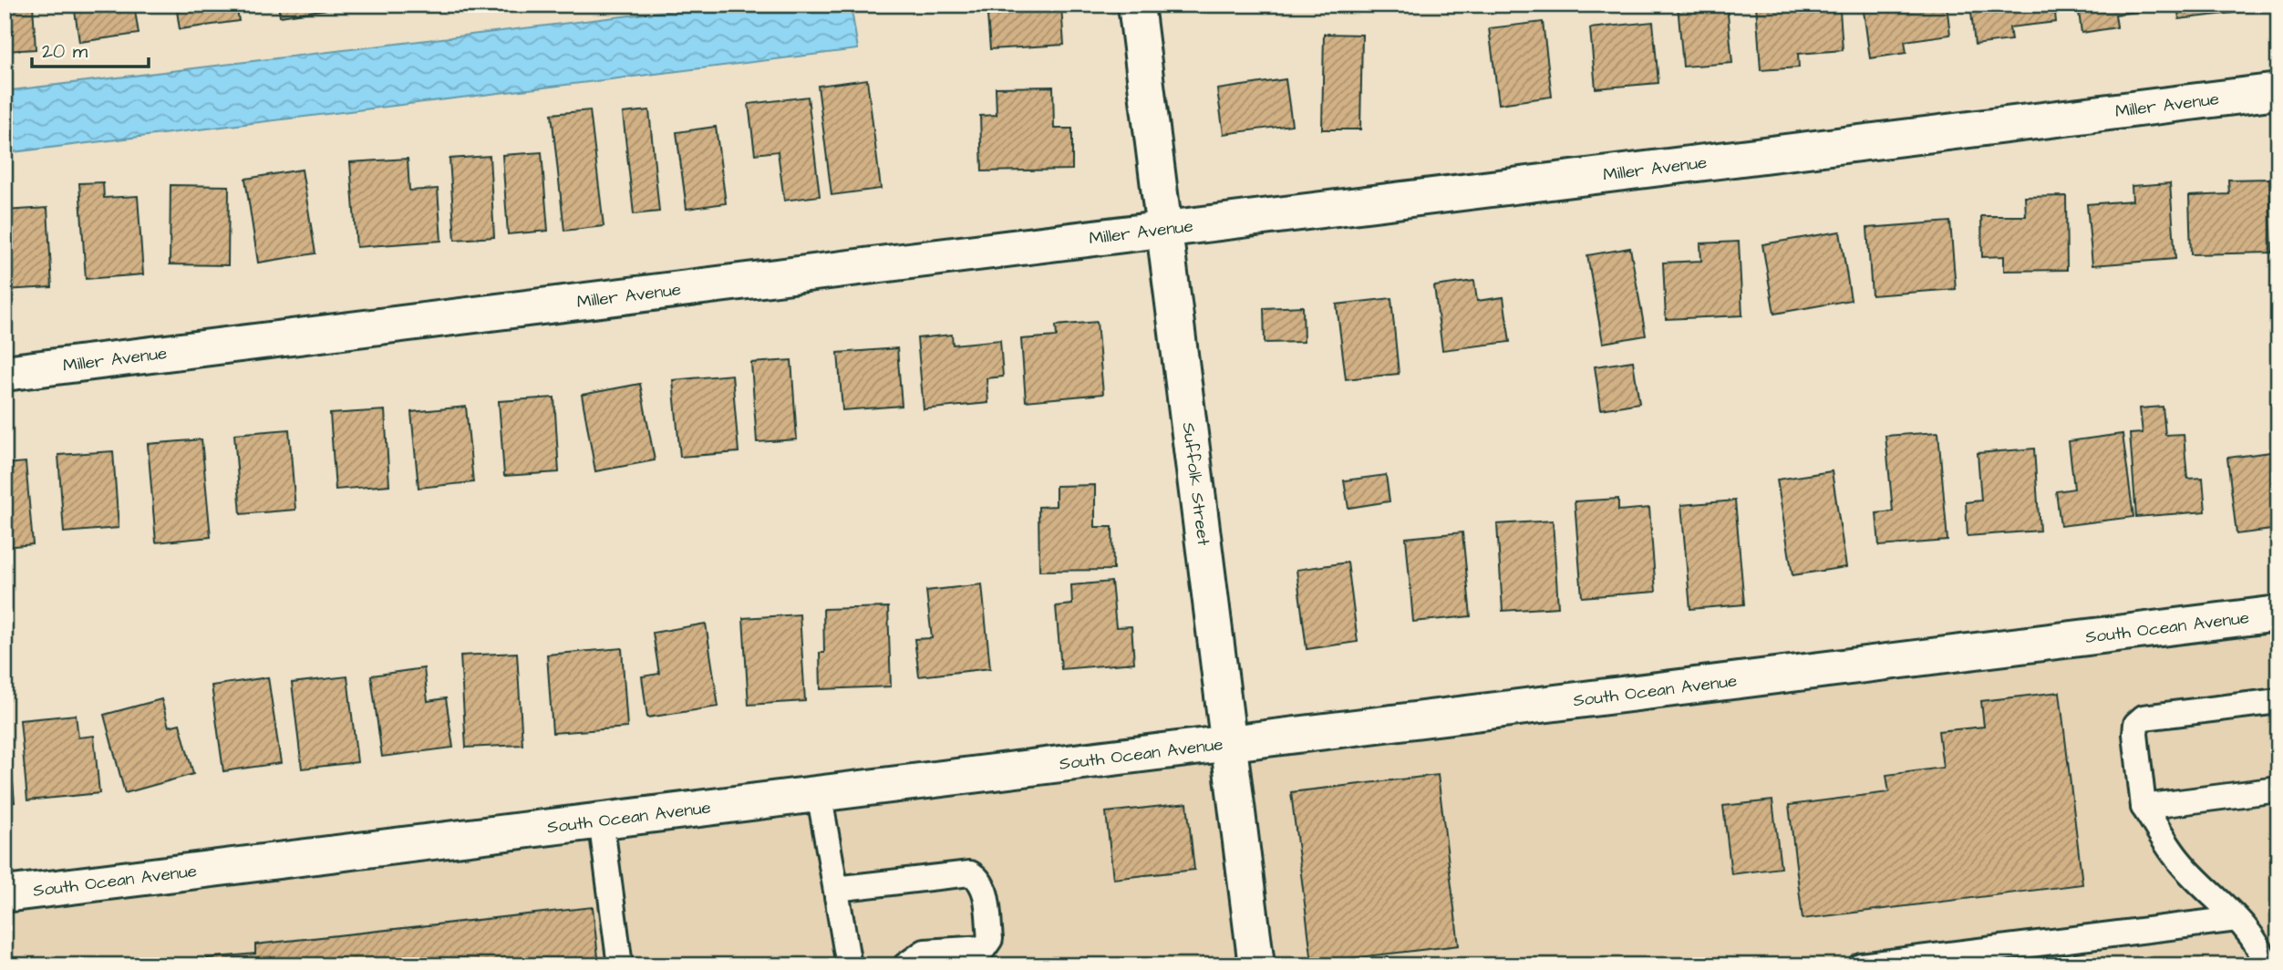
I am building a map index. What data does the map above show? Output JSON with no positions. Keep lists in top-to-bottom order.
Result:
{
  "streets": {
    "street": ["Miller Avenue", "Suffolk Street", "South Ocean Avenue"]
  },
  "crossings": [
    ["Miller Avenue", "Suffolk Street"],
    ["Suffolk Street", "South Ocean Avenue"]
  ],
  "scale_bar": "20 m"
}
